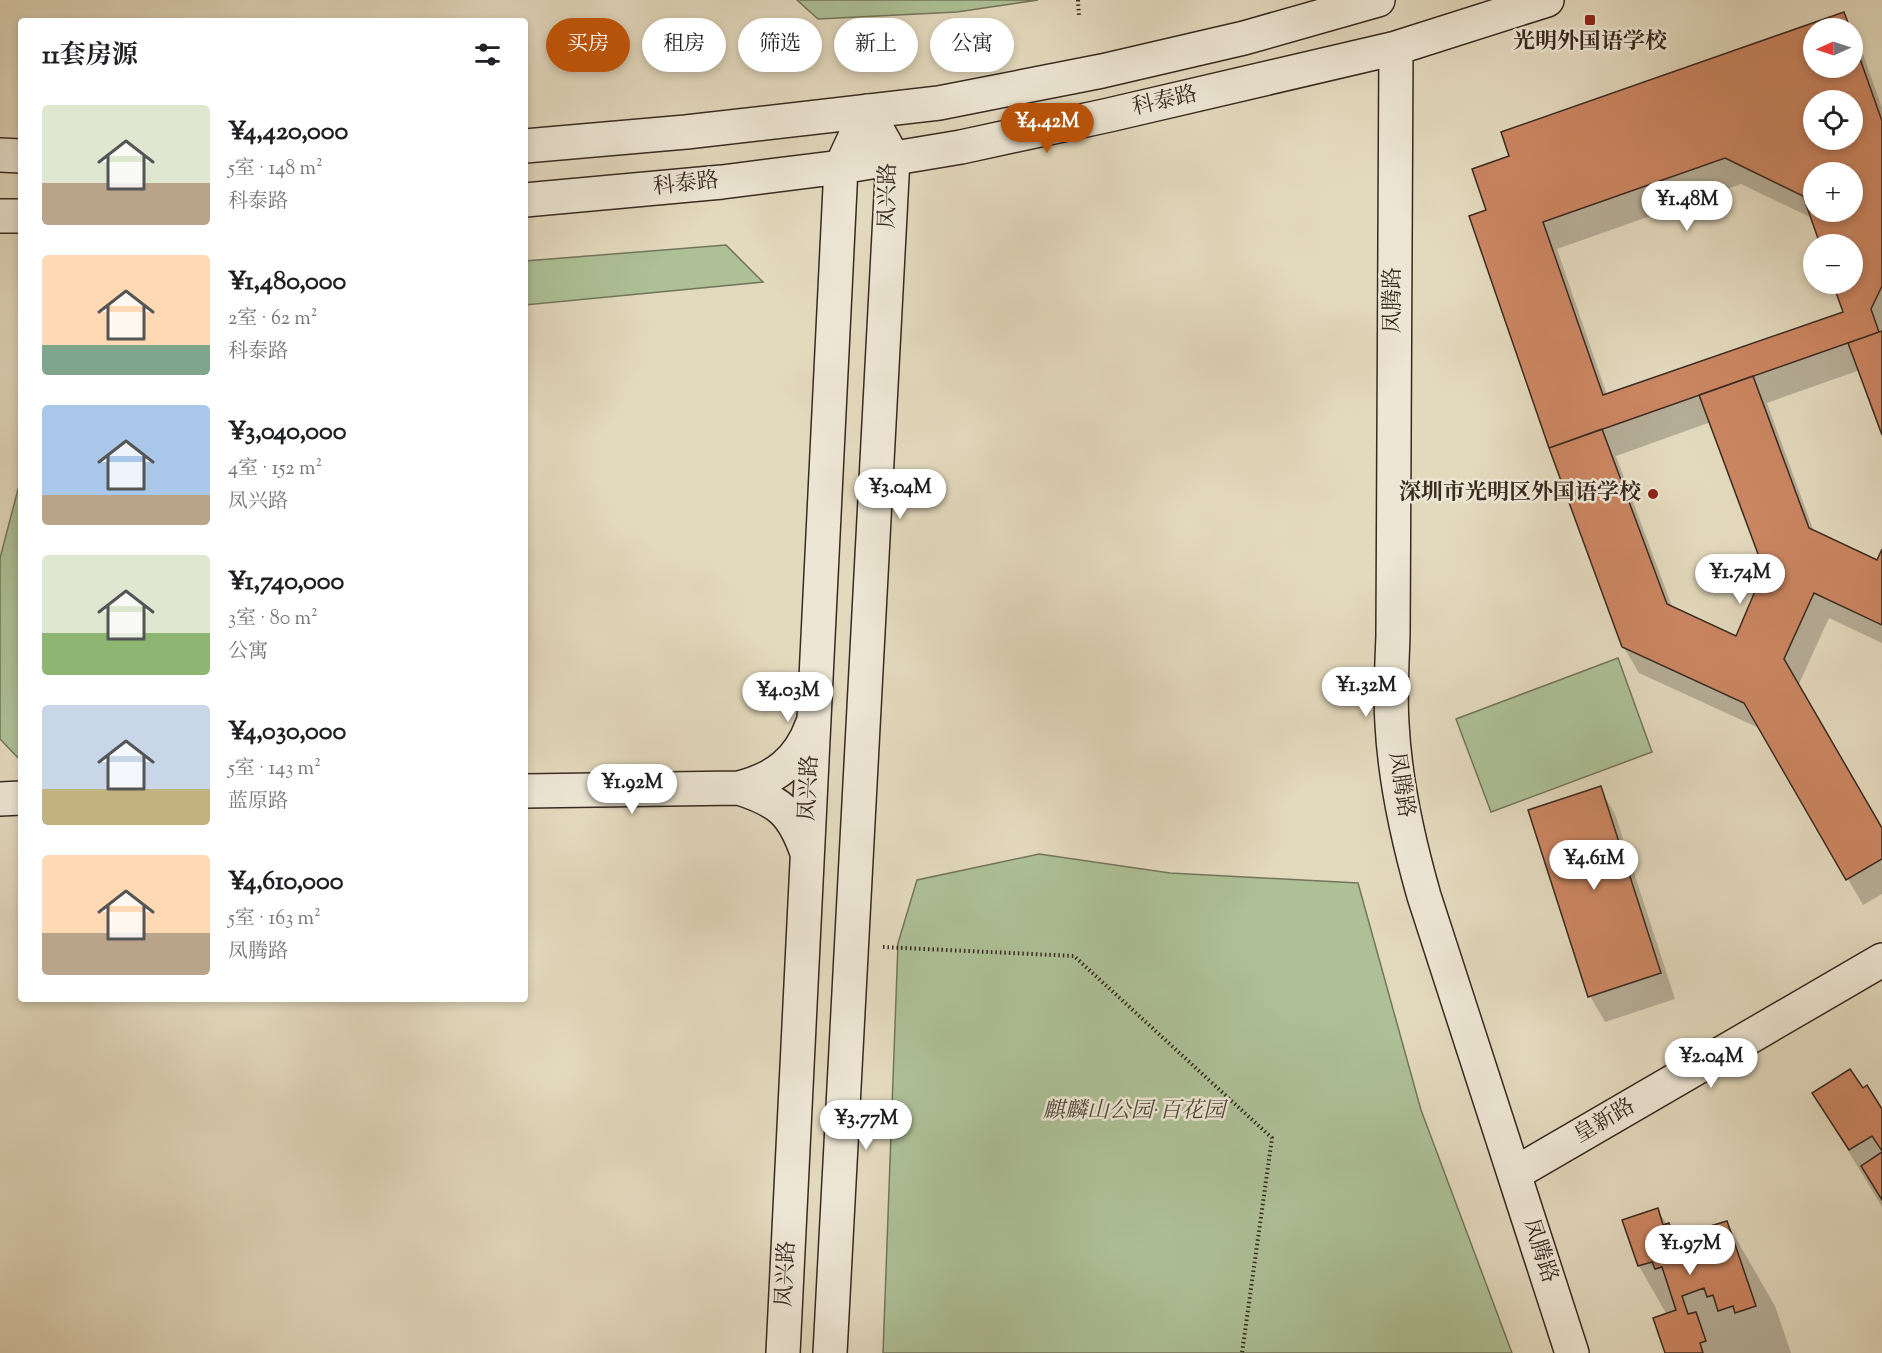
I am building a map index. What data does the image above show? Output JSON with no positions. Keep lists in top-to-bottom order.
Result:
{
  "streets": {
    "street": [
      "科泰路",
      "凤兴路",
      "凤腾路",
      "皇新路"
    ]
  },
  "crossings": [
    ["科泰路", "凤兴路"],
    ["科泰路", "凤腾路"],
    ["凤腾路", "皇新路"]
  ],
  "parks": ["麒麟山公园·百花园"],
  "places": {
    "transit": ["光明外国语学校"],
    "other": ["深圳市光明区外国语学校"]
  },
  "north": "left",
  "page": {
    "map_buttons": ["+", "−"],
    "chip": [
      "买房",
      "租房",
      "筛选",
      "新上",
      "公寓"
    ],
    "heading": "11套房源",
    "list": [
      {
        "name": "¥4,420,000",
        "note": "5室 · 148 m² · 科泰路"
      },
      {
        "name": "¥1,480,000",
        "note": "2室 · 62 m² · 科泰路"
      },
      {
        "name": "¥3,040,000",
        "note": "4室 · 152 m² · 凤兴路"
      },
      {
        "name": "¥1,740,000",
        "note": "3室 · 80 m² · 公寓"
      },
      {
        "name": "¥4,030,000",
        "note": "5室 · 143 m² · 蓝原路"
      },
      {
        "name": "¥4,610,000",
        "note": "5室 · 163 m² · 凤腾路"
      }
    ],
    "price": [
      "¥4.42M",
      "¥1.48M",
      "¥3.04M",
      "¥1.74M",
      "¥1.32M",
      "¥4.03M",
      "¥1.92M",
      "¥4.61M",
      "¥2.04M",
      "¥3.77M",
      "¥1.97M"
    ]
  }
}
